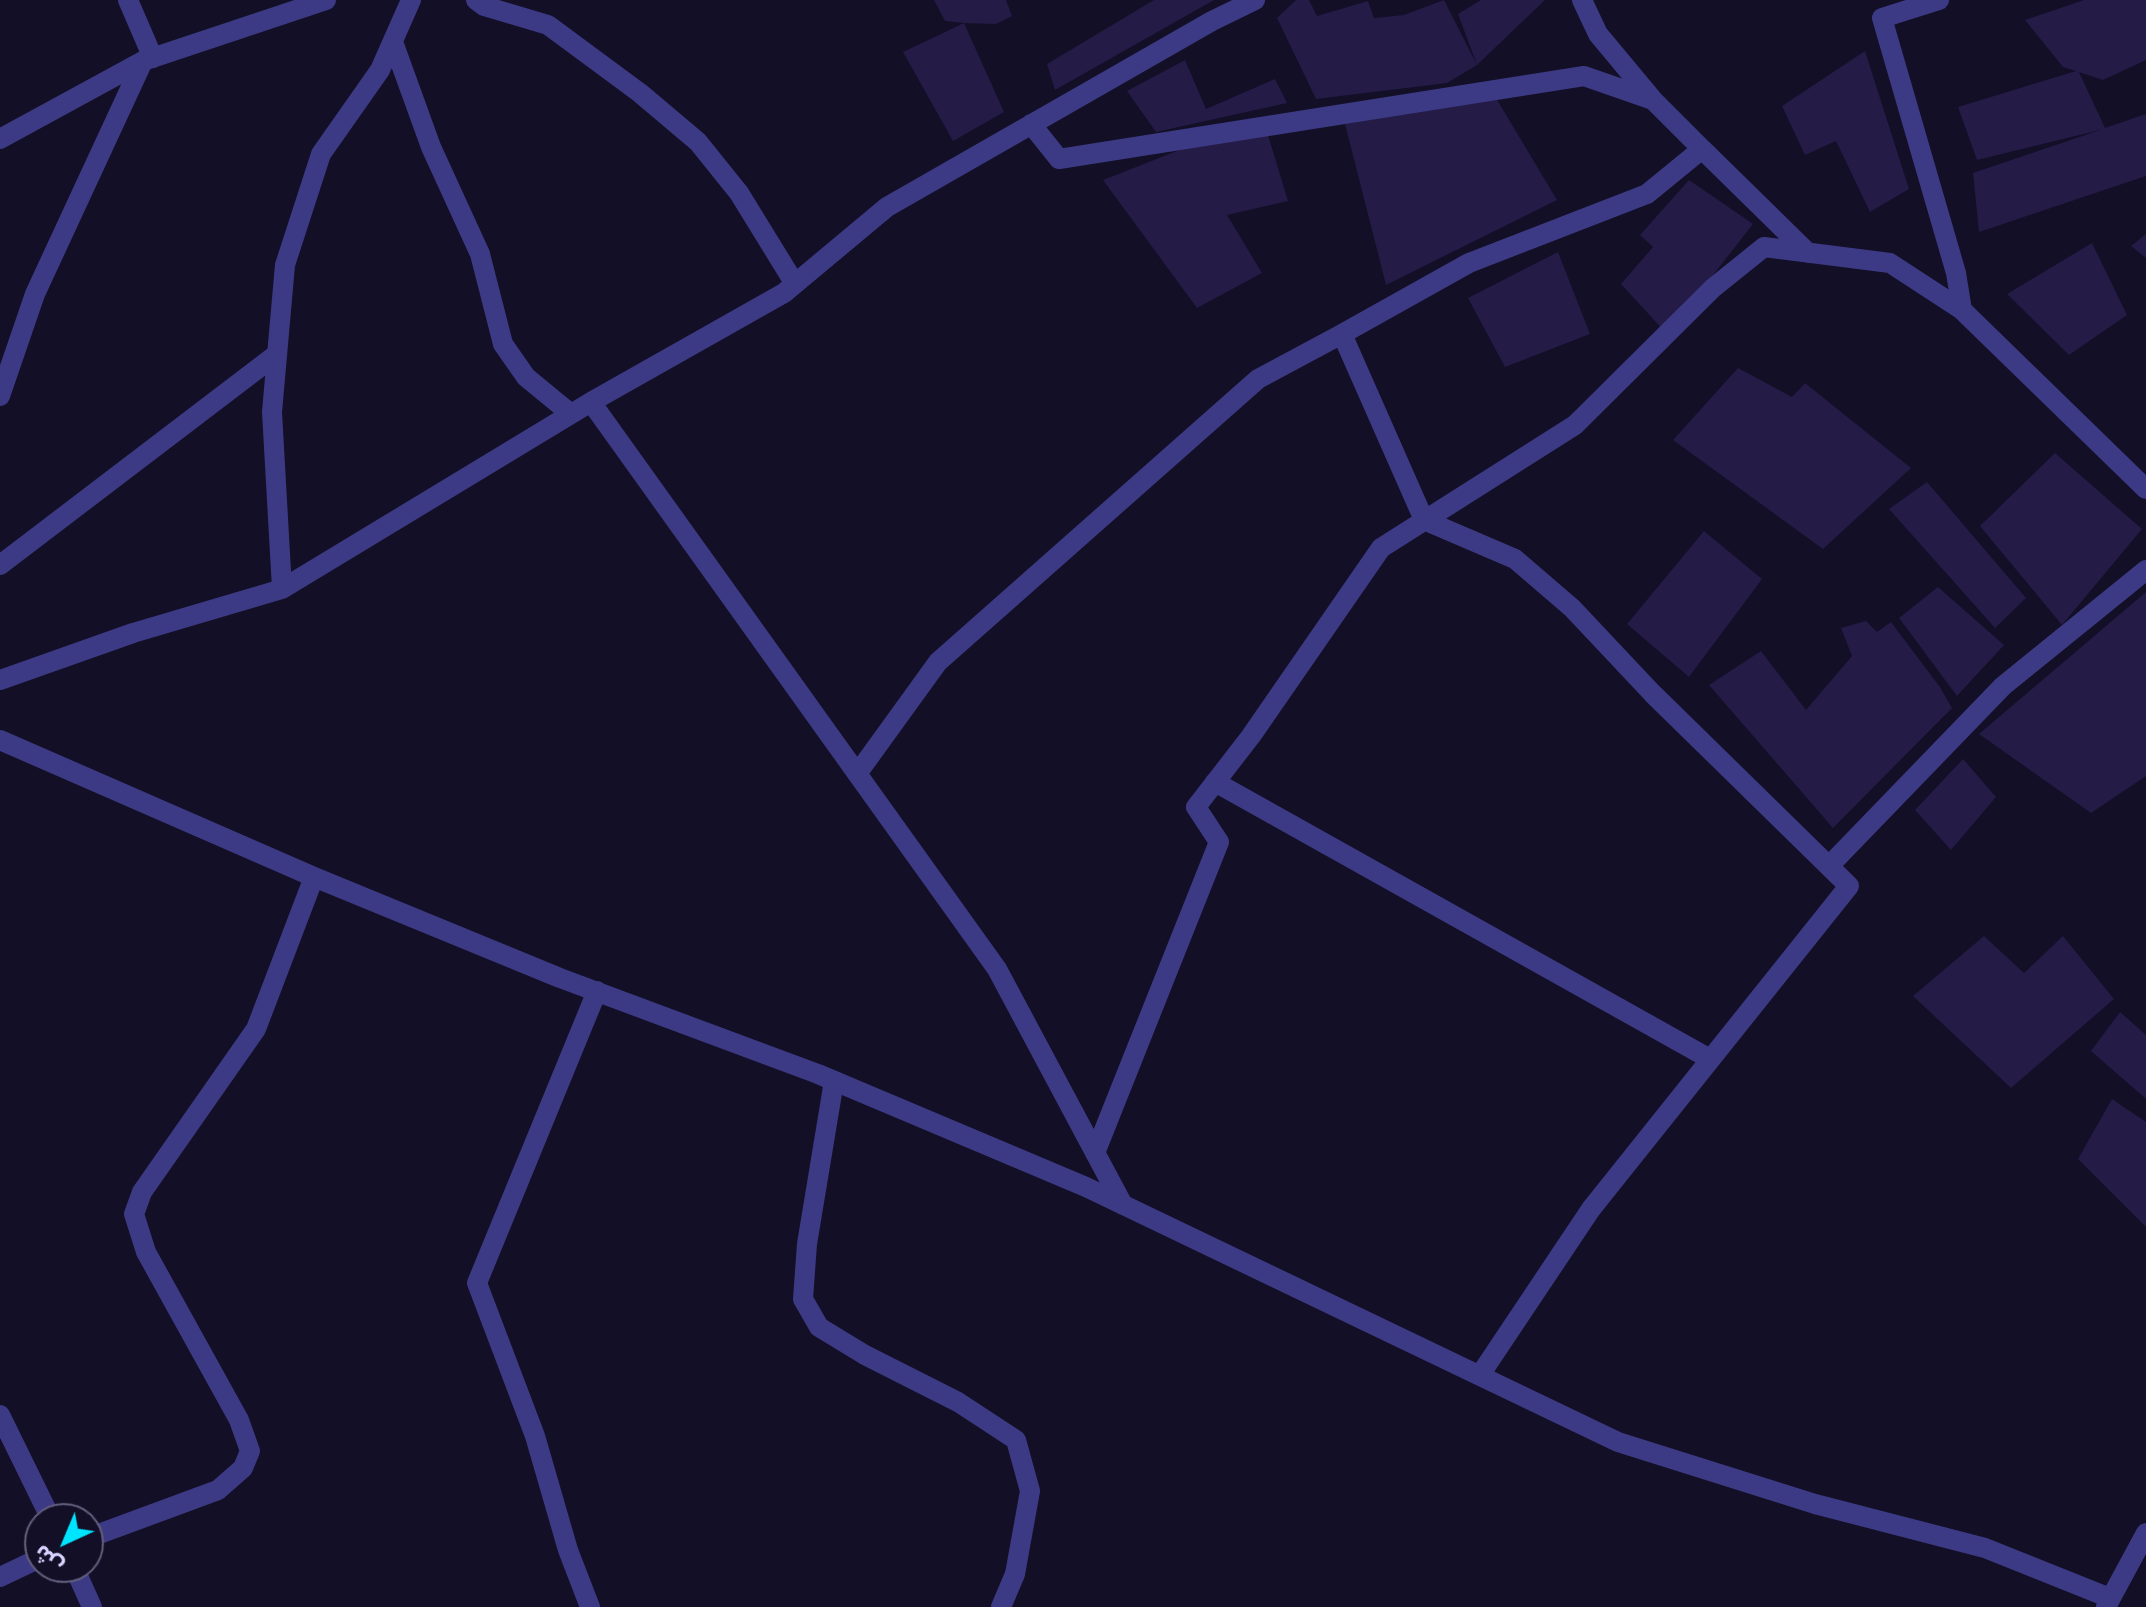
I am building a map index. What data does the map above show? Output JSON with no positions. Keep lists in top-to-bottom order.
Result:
{
  "north": "bottom left"
}
